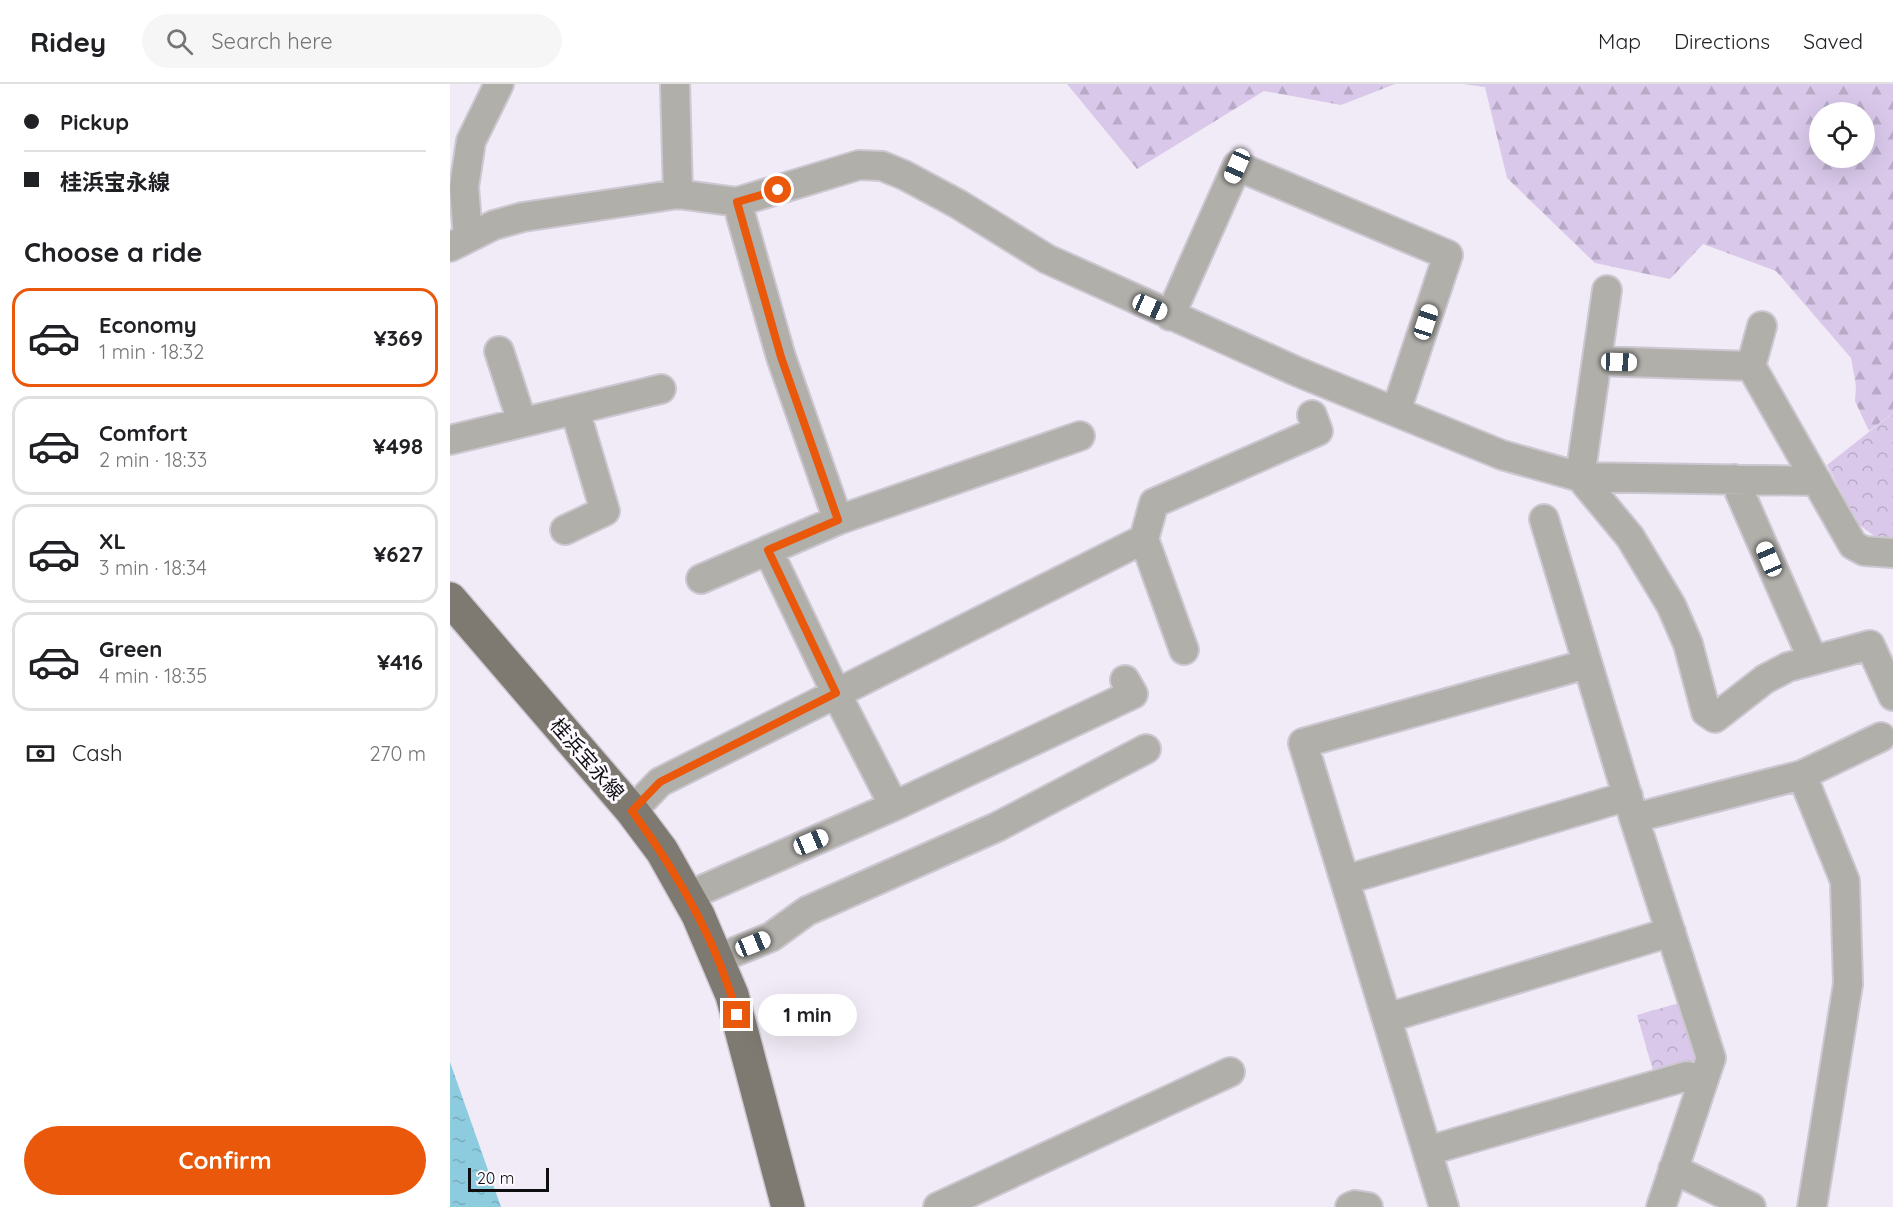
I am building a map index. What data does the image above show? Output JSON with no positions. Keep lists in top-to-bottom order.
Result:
{
  "streets": {
    "main road": ["桂浜宝永線"]
  },
  "scale_bar": "20 m",
  "page": {
    "header": "Ridey",
    "search": "Search here",
    "nav": ["Map", "Directions", "Saved"],
    "banner": ["Pickup", "桂浜宝永線"],
    "heading": "Choose a ride",
    "list": [
      {
        "name": "Economy",
        "note": "1 min · 18:32",
        "value": "¥369"
      },
      {
        "name": "Comfort",
        "note": "2 min · 18:33",
        "value": "¥498"
      },
      {
        "name": "XL",
        "note": "3 min · 18:34",
        "value": "¥627"
      },
      {
        "name": "Green",
        "note": "4 min · 18:35",
        "value": "¥416"
      }
    ],
    "pay": ["Cash", "270 m"],
    "bubble": "1 min",
    "buttons": "Confirm",
    "scale": "20 m"
  }
}
